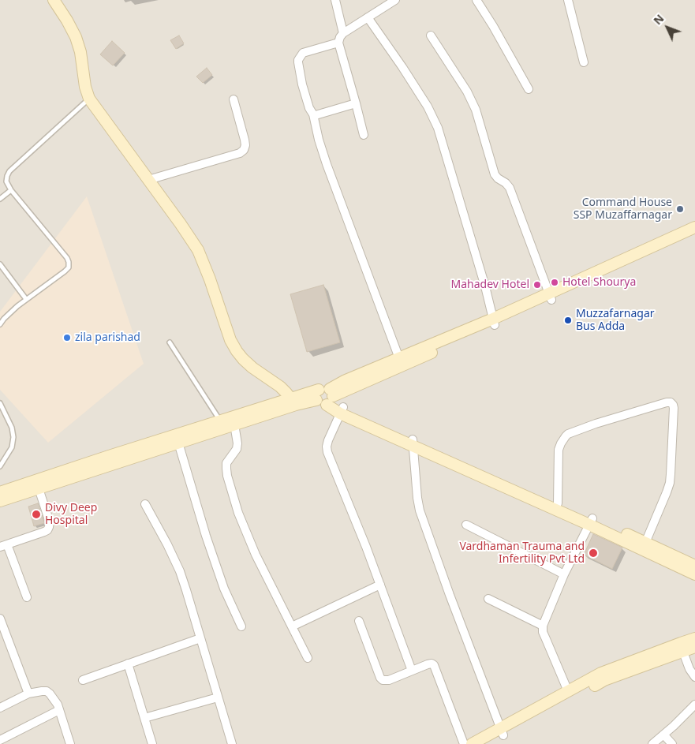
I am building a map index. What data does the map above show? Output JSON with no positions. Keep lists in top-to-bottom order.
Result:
{
  "places": [
    "Command House SSP Muzaffarnagar",
    "Hotel Shourya",
    "Mahadev Hotel",
    "Muzzafarnagar Bus Adda",
    "zila parishad",
    "Divy Deep Hospital",
    "Vardhaman Trauma and Infertility Pvt Ltd"
  ],
  "north": "top left"
}
